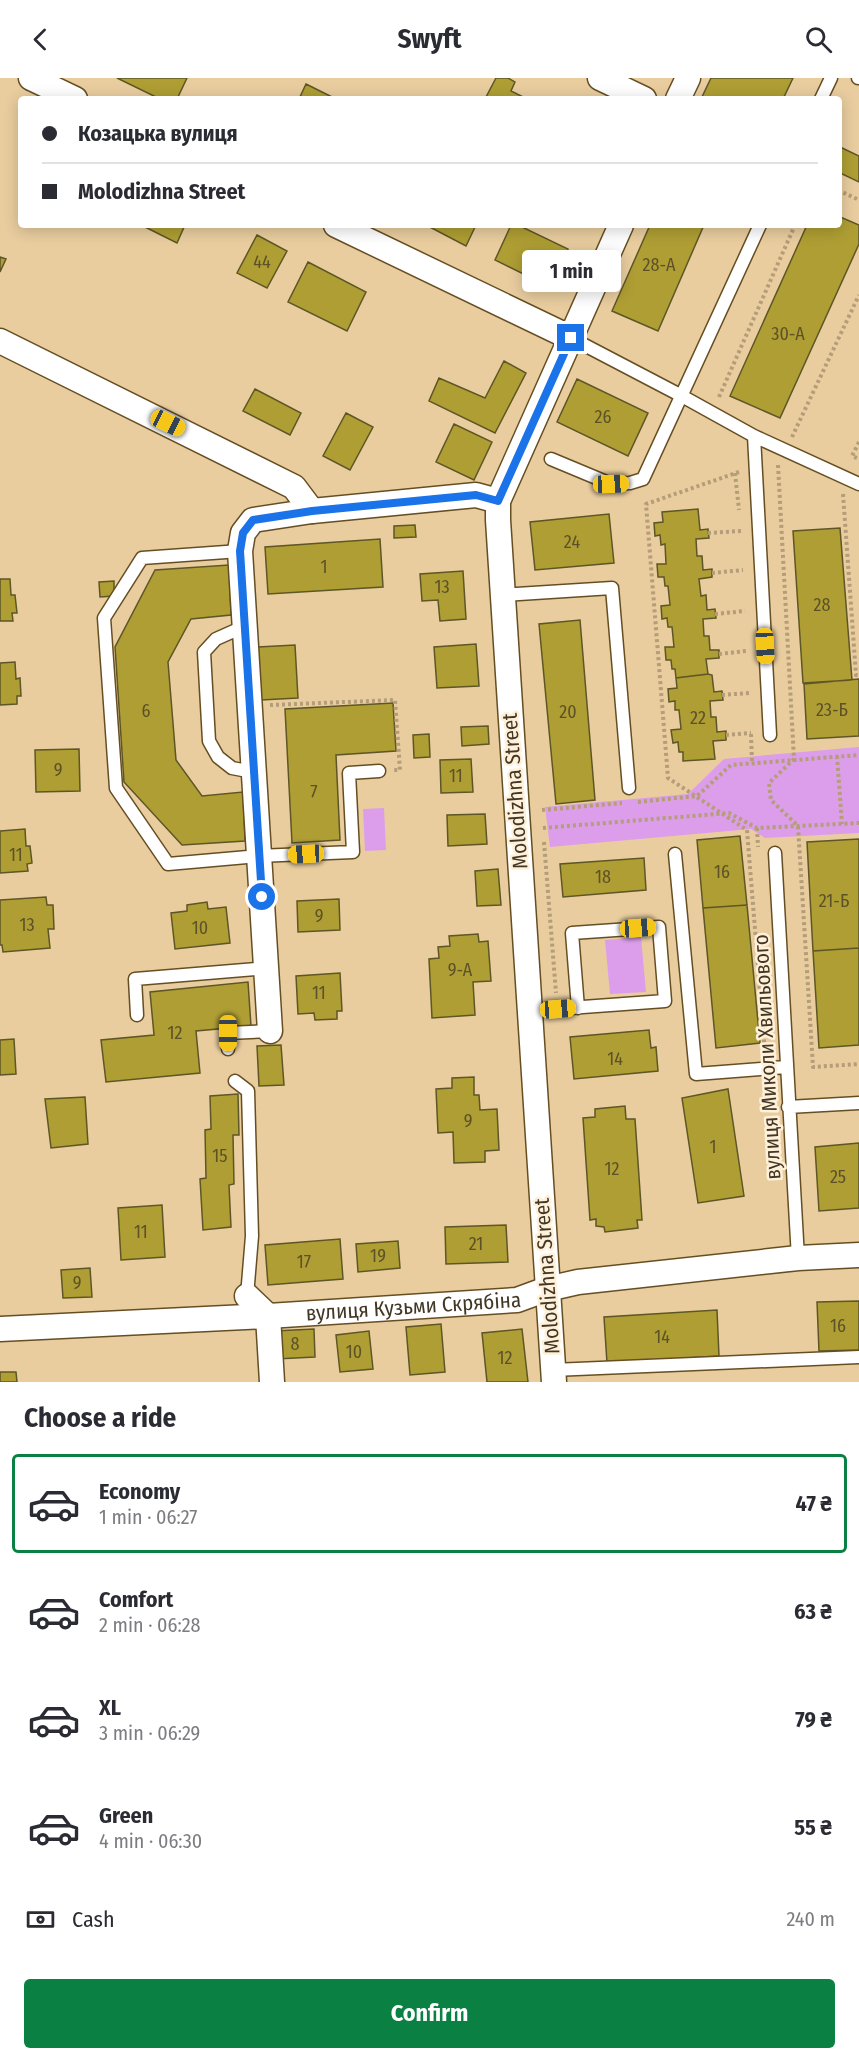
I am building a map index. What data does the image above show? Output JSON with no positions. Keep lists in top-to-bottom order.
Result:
{
  "streets": {
    "street": ["Molodizhna Street", "вулиця Кузьми Скрябіна"],
    "lane": ["вулиця Миколи Хвильового"]
  },
  "crossings": [
    ["Molodizhna Street", "вулиця Кузьми Скрябіна"],
    ["вулиця Миколи Хвильового", "вулиця Кузьми Скрябіна"]
  ],
  "house_numbers": [
    "44",
    "28-А",
    "30-А",
    "26",
    "24",
    "1",
    "13",
    "28",
    "23-Б",
    "6",
    "20",
    "22",
    "9",
    "11",
    "7",
    "11",
    "16",
    "18",
    "21-Б",
    "9",
    "13",
    "10",
    "9-А",
    "11",
    "12",
    "14",
    "9",
    "1",
    "15",
    "12",
    "25",
    "11",
    "21",
    "19",
    "17",
    "9",
    "16",
    "14",
    "8",
    "10",
    "12"
  ],
  "page": {
    "header": "Swyft",
    "banner": ["Козацька вулиця", "Molodizhna Street"],
    "bubble": "1 min",
    "heading": "Choose a ride",
    "list": [
      {
        "name": "Economy",
        "note": "1 min · 06:27",
        "value": "47 ₴"
      },
      {
        "name": "Comfort",
        "note": "2 min · 06:28",
        "value": "63 ₴"
      },
      {
        "name": "XL",
        "note": "3 min · 06:29",
        "value": "79 ₴"
      },
      {
        "name": "Green",
        "note": "4 min · 06:30",
        "value": "55 ₴"
      }
    ],
    "pay": ["Cash", "240 m"],
    "buttons": "Confirm"
  }
}
